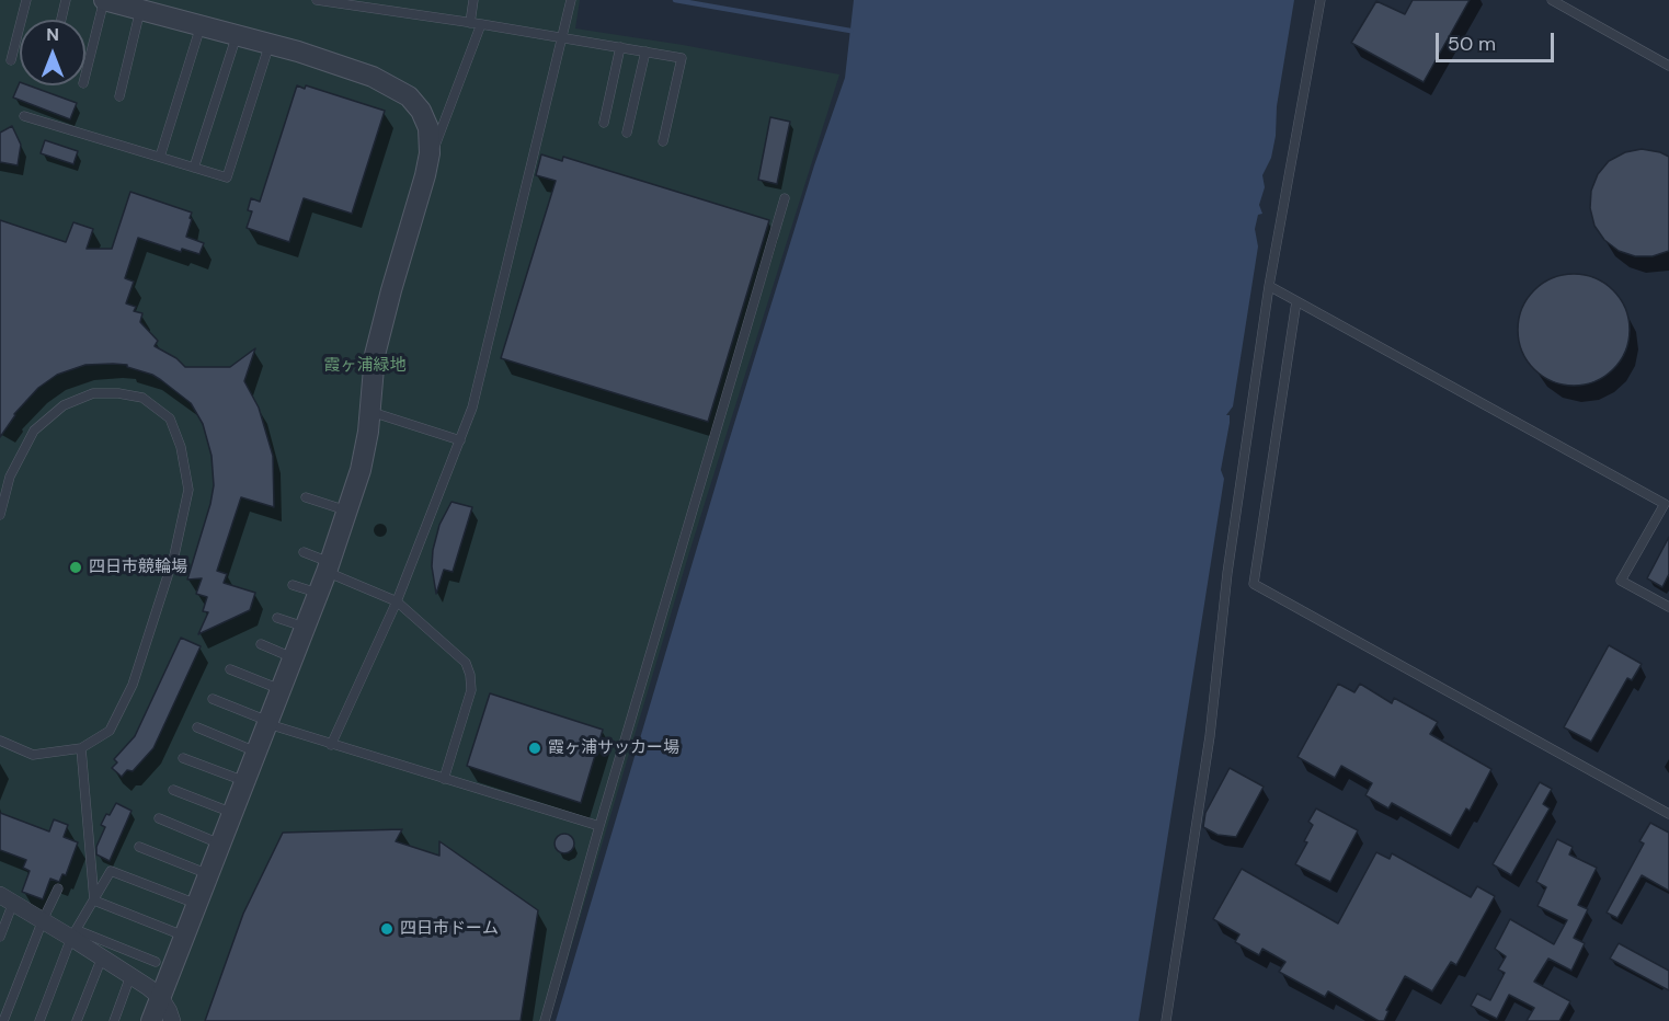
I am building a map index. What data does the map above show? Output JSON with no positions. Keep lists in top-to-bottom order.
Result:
{
  "parks": ["霞ヶ浦緑地"],
  "places": ["四日市競輪場", "霞ヶ浦サッカー場", "四日市ドーム"],
  "scale_bar": "50 m",
  "north": "top"
}
